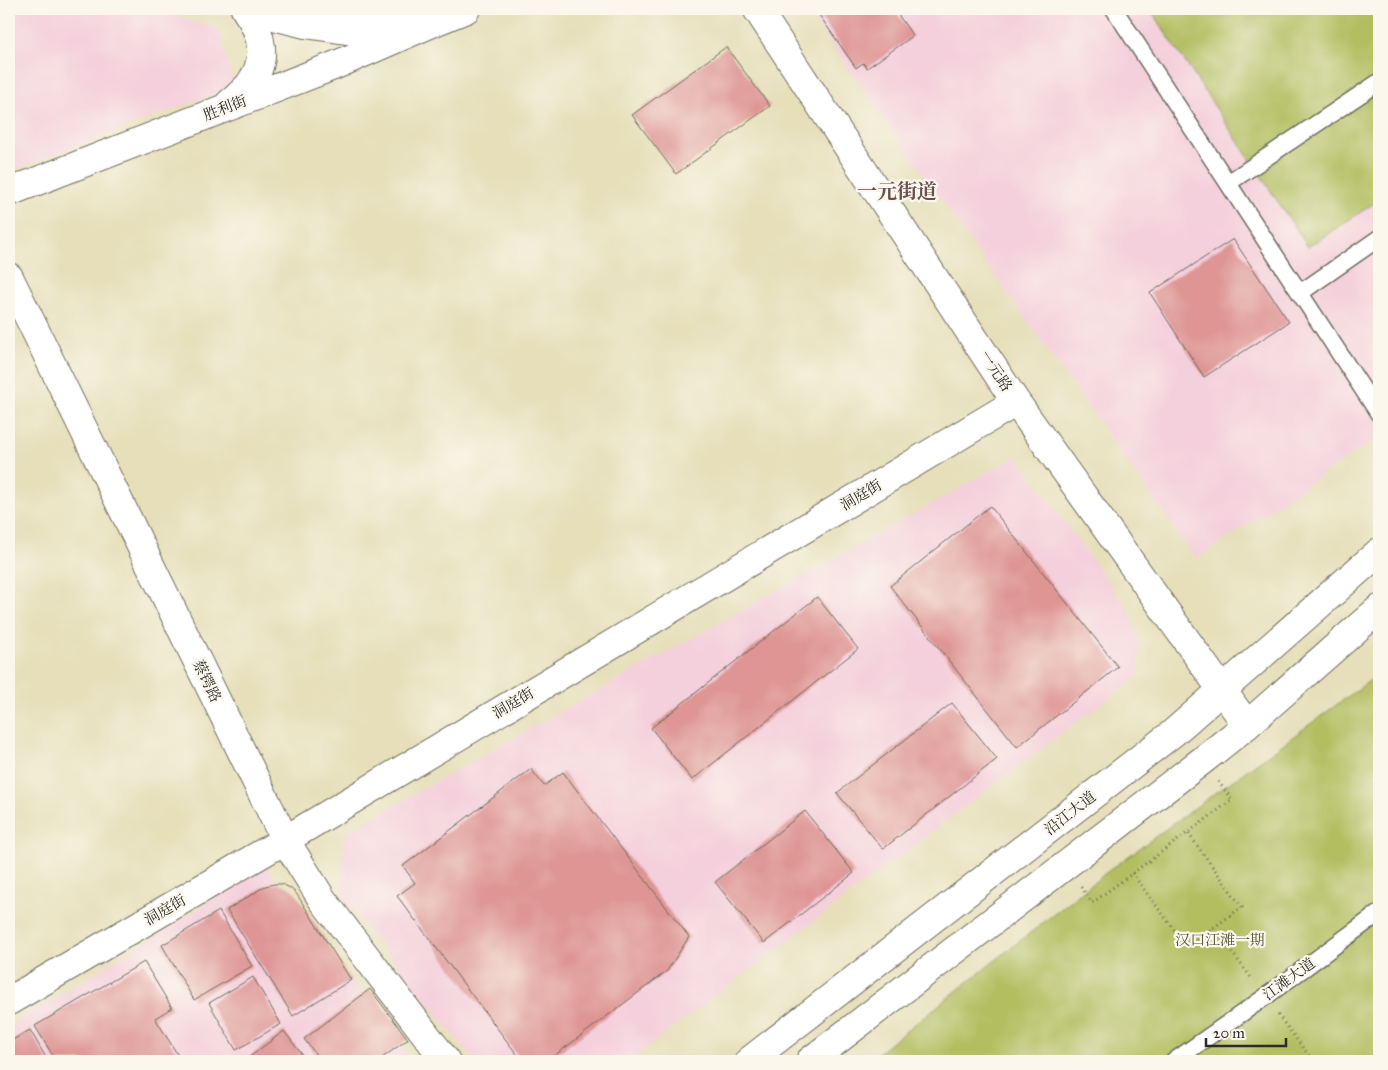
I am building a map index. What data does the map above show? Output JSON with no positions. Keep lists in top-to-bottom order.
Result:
{
  "streets": {
    "main road": [
      "胜利街",
      "一元路",
      "洞庭街",
      "蔡锷路",
      "沿江大道"
    ],
    "lane": ["江滩大道"]
  },
  "crossings": [
    ["一元路", "洞庭街"],
    ["一元路", "沿江大道"],
    ["洞庭街", "蔡锷路"]
  ],
  "districts": ["一元街道"],
  "parks": ["汉口江滩一期"],
  "scale_bar": "20 m"
}
